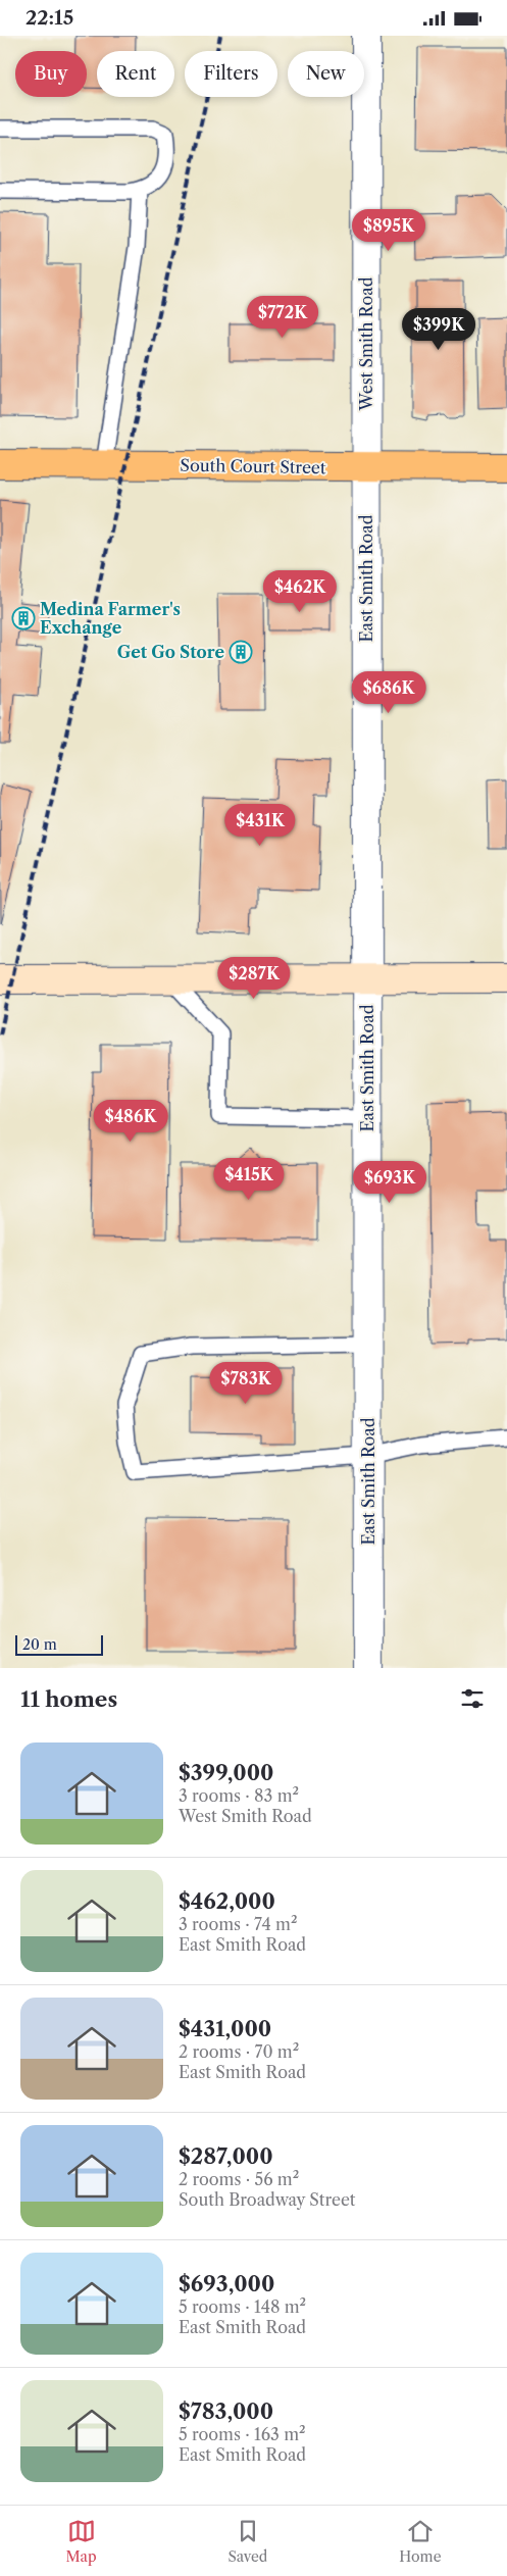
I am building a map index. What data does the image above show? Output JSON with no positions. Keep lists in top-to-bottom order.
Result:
{
  "streets": {
    "highway": ["South Court Street"],
    "street": ["West Smith Road", "East Smith Road"]
  },
  "crossings": [
    ["West Smith Road", "South Court Street"],
    ["West Smith Road", "East Smith Road"],
    ["South Court Street", "East Smith Road"]
  ],
  "places": {
    "building": ["Medina Farmer's Exchange", "Get Go Store"]
  },
  "scale_bar": "20 m",
  "page": {
    "status": "22:15",
    "chip": [
      "Buy",
      "Rent",
      "Filters",
      "New"
    ],
    "price": [
      "$895K",
      "$772K",
      "$399K",
      "$462K",
      "$686K",
      "$431K",
      "$287K",
      "$486K",
      "$415K",
      "$693K",
      "$783K"
    ],
    "scale": "20 m",
    "heading": "11 homes",
    "list": [
      {
        "name": "$399,000",
        "note": "3 rooms · 83 m² · West Smith Road"
      },
      {
        "name": "$462,000",
        "note": "3 rooms · 74 m² · East Smith Road"
      },
      {
        "name": "$431,000",
        "note": "2 rooms · 70 m² · East Smith Road"
      },
      {
        "name": "$287,000",
        "note": "2 rooms · 56 m² · South Broadway Street"
      },
      {
        "name": "$693,000",
        "note": "5 rooms · 148 m² · East Smith Road"
      },
      {
        "name": "$783,000",
        "note": "5 rooms · 163 m² · East Smith Road"
      }
    ],
    "tabs": ["Map", "Saved", "Home"]
  }
}
